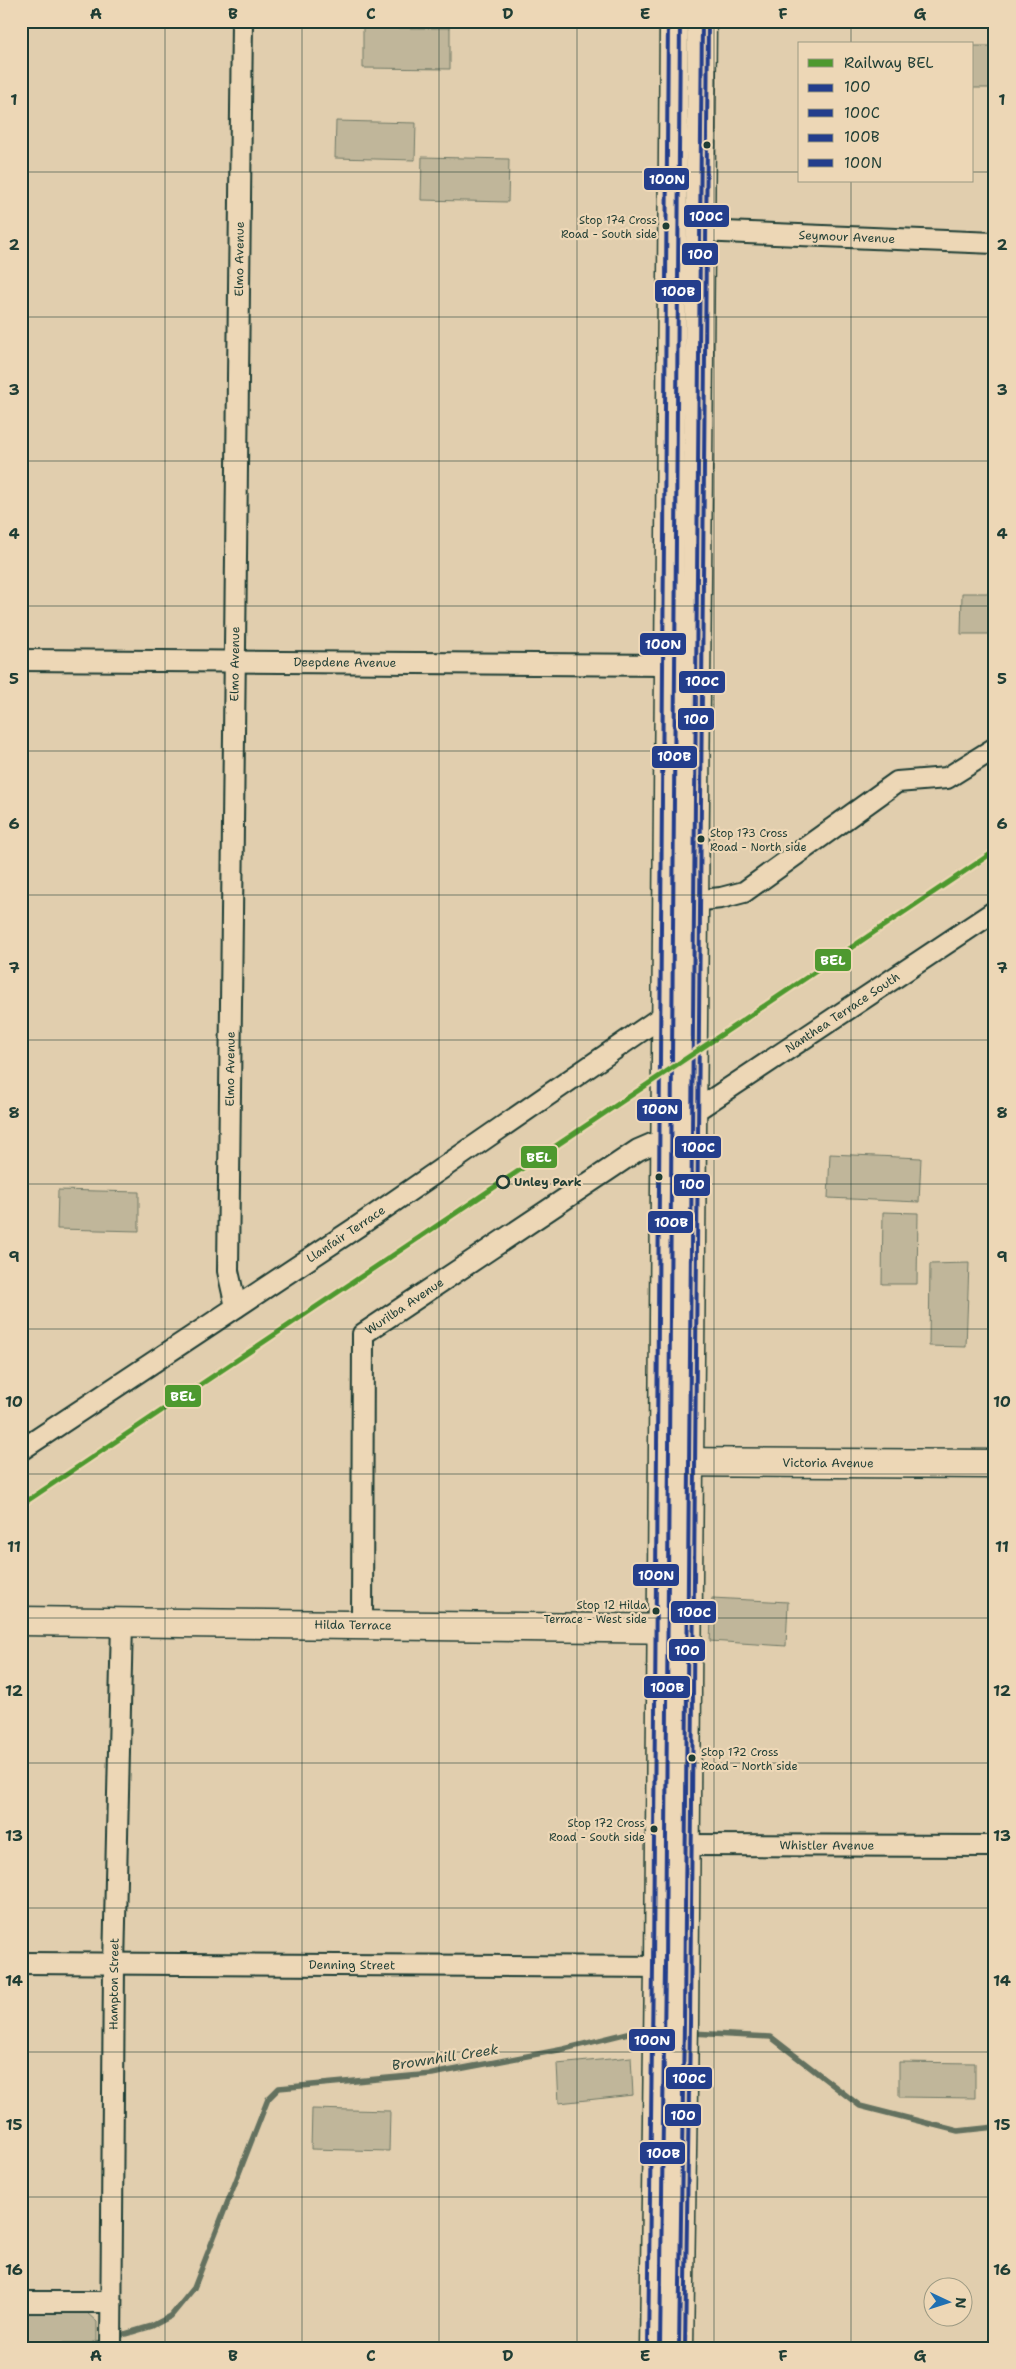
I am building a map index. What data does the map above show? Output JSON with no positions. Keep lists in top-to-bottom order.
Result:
{
  "streets": {
    "main road": ["Victoria Avenue", "Hilda Terrace"],
    "street": [
      "Seymour Avenue",
      "Elmo Avenue",
      "Deepdene Avenue",
      "Nanthea Terrace South",
      "Llanfair Terrace",
      "Wurilba Avenue",
      "Whistler Avenue",
      "Denning Street",
      "Hampton Street"
    ]
  },
  "crossings": [
    ["Elmo Avenue", "Deepdene Avenue"],
    ["Elmo Avenue", "Llanfair Terrace"],
    ["Wurilba Avenue", "Hilda Terrace"],
    ["Hilda Terrace", "Hampton Street"],
    ["Denning Street", "Hampton Street"]
  ],
  "water": ["Brownhill Creek"],
  "places": [
    "Stop 174 Cross Road - South side",
    "Stop 173 Cross Road - North side",
    "Unley Park",
    "Stop 12 Hilda Terrace - West side",
    "Stop 172 Cross Road - North side",
    "Stop 172 Cross Road - South side"
  ],
  "lines": [
    "transit line 100",
    "transit line 100C",
    "transit line 100B",
    "transit line 100N",
    "rail line BEL"
  ],
  "legend": [
    "Railway BEL",
    "100",
    "100C",
    "100B",
    "100N"
  ],
  "north": "right",
  "grid": {
    "columns": [
      "A",
      "B",
      "C",
      "D",
      "E",
      "F",
      "G"
    ],
    "rows": [
      "1",
      "2",
      "3",
      "4",
      "5",
      "6",
      "7",
      "8",
      "9",
      "10",
      "11",
      "12",
      "13",
      "14",
      "15",
      "16"
    ]
  }
}
